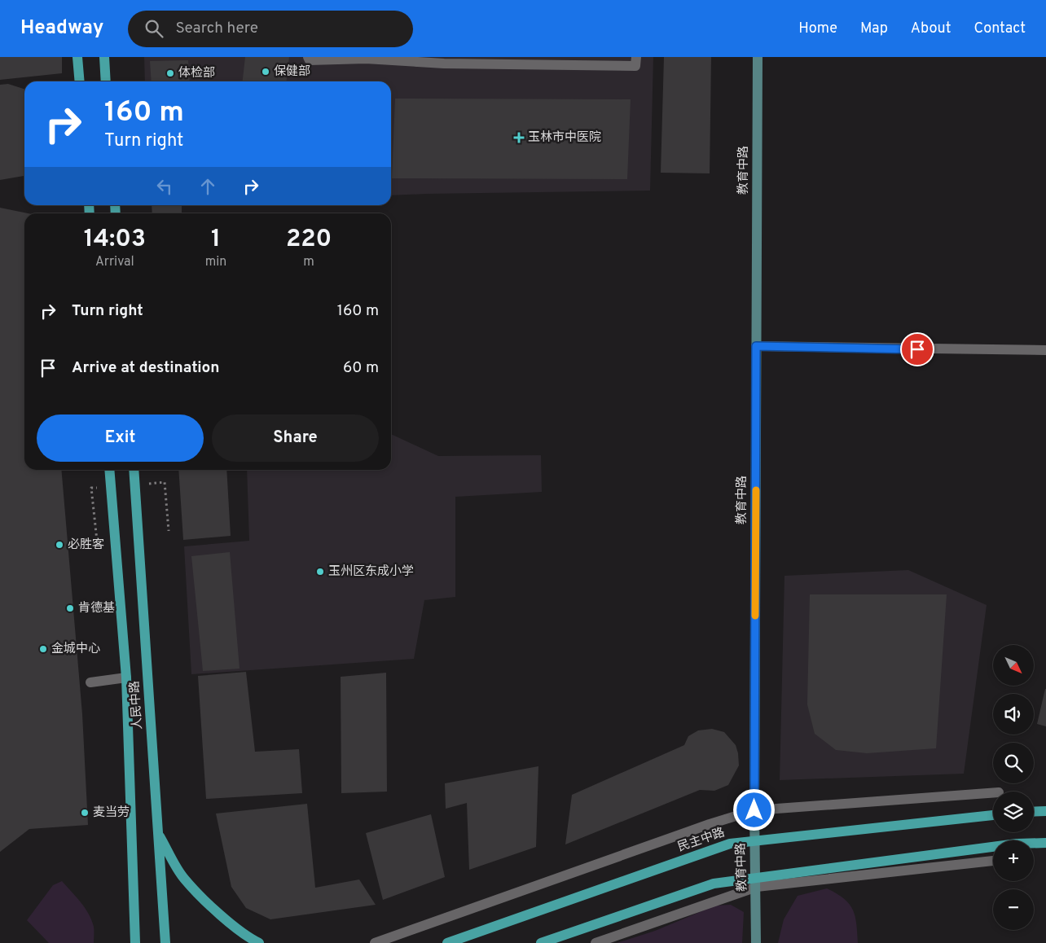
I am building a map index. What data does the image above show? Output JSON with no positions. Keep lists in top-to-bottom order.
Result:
{
  "streets": {
    "main road": ["教育中路", "人民中路", "民主中路"]
  },
  "crossings": [
    ["教育中路", "民主中路"]
  ],
  "places": {
    "other": [
      "保健部",
      "体检部",
      "必胜客",
      "玉州区东成小学",
      "肯德基",
      "金城中心",
      "麦当劳"
    ],
    "health": ["玉林市中医院"]
  },
  "north": "bottom right",
  "page": {
    "header": "Headway",
    "search": "Search here",
    "nav": [
      "Home",
      "Map",
      "About",
      "Contact"
    ],
    "turn": ["160 m", "Turn right"],
    "eta": [
      "14:03",
      "Arrival",
      "1",
      "min",
      "220",
      "m"
    ],
    "list": [
      {
        "name": "Turn right",
        "value": "160 m"
      },
      {
        "name": "Arrive at destination",
        "value": "60 m"
      }
    ],
    "buttons": ["Exit", "Share"],
    "map_buttons": ["+", "−"]
  }
}
